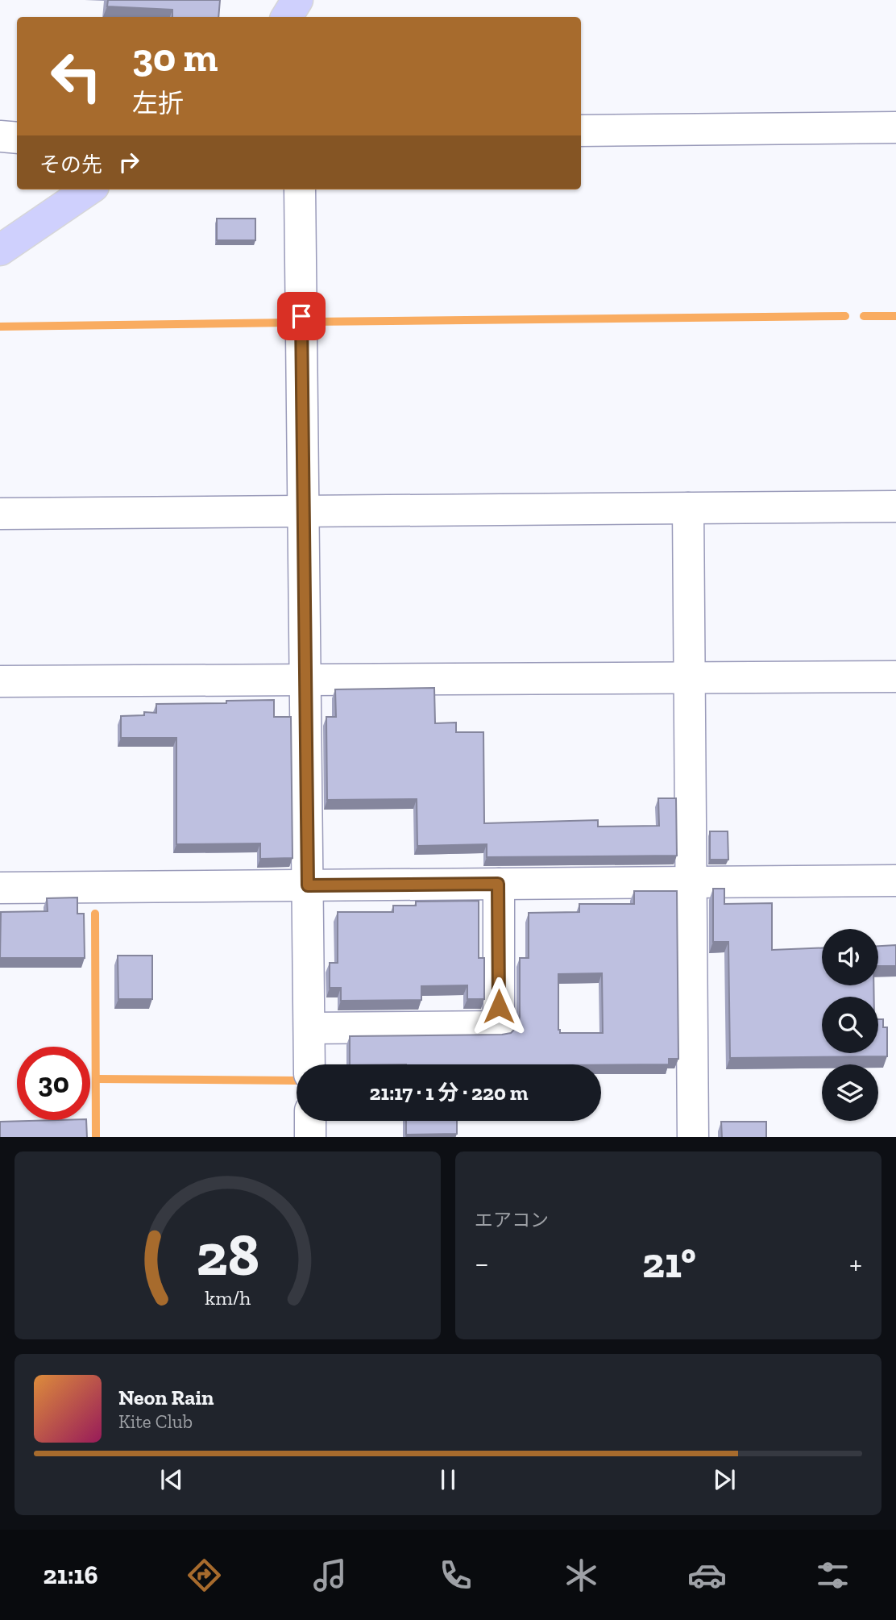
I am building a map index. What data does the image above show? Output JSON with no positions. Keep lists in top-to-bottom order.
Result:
{
  "page": {
    "turn": ["30 m", "左折"],
    "then": "その先",
    "limit": "30",
    "trip": "21:17 · 1 分 · 220 m",
    "tile": "エアコン",
    "heat": ["−", "21°", "+"],
    "song": ["Neon Rain", "Kite Club"],
    "tabs": "21:16",
    "gauge": ["28", "km/h"]
  }
}
